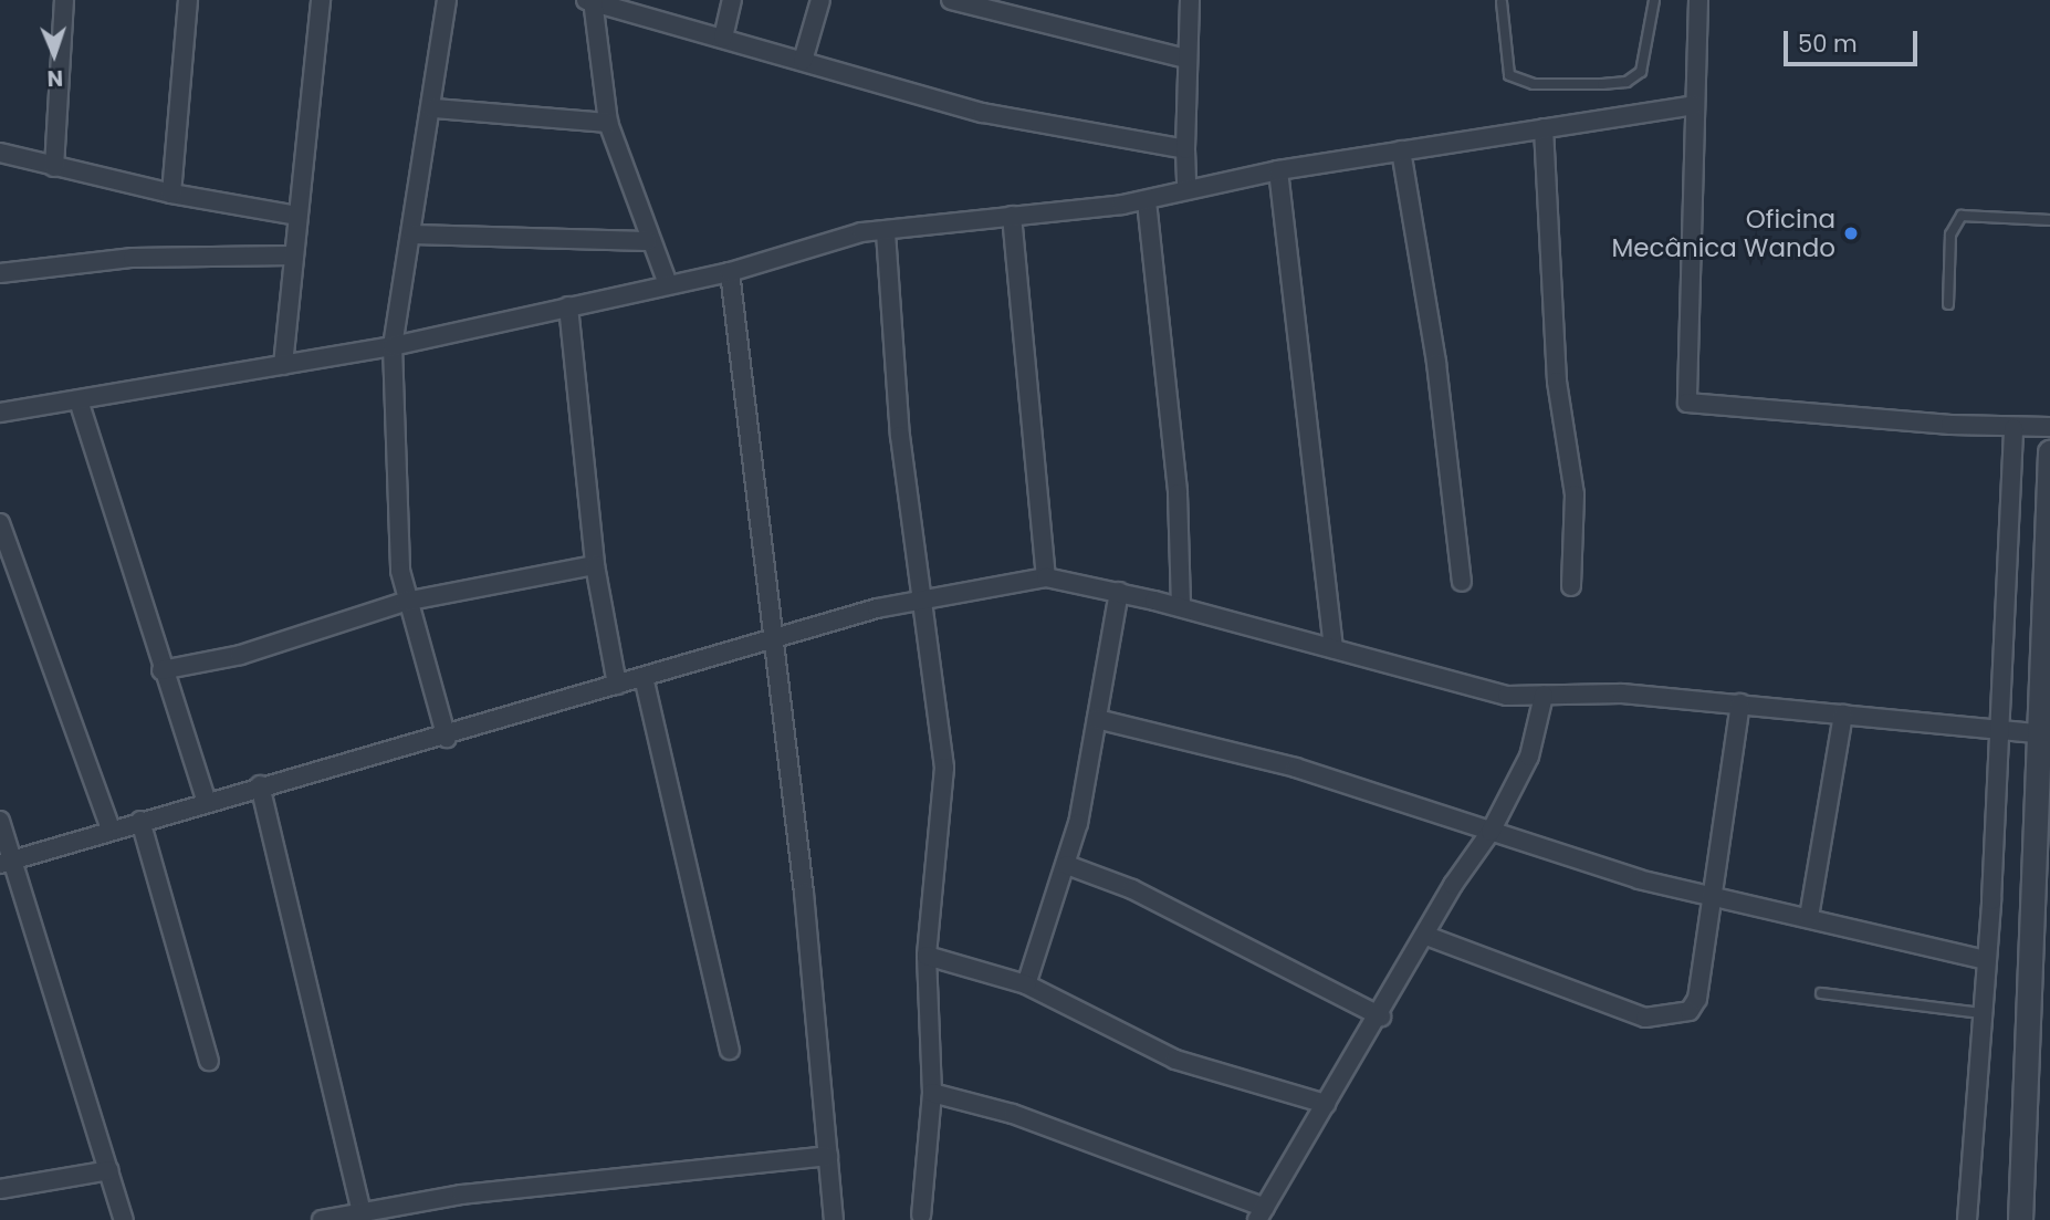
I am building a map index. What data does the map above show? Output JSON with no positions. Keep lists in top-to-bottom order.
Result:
{
  "places": ["Oficina Mecânica Wando"],
  "scale_bar": "50 m",
  "north": "bottom"
}
